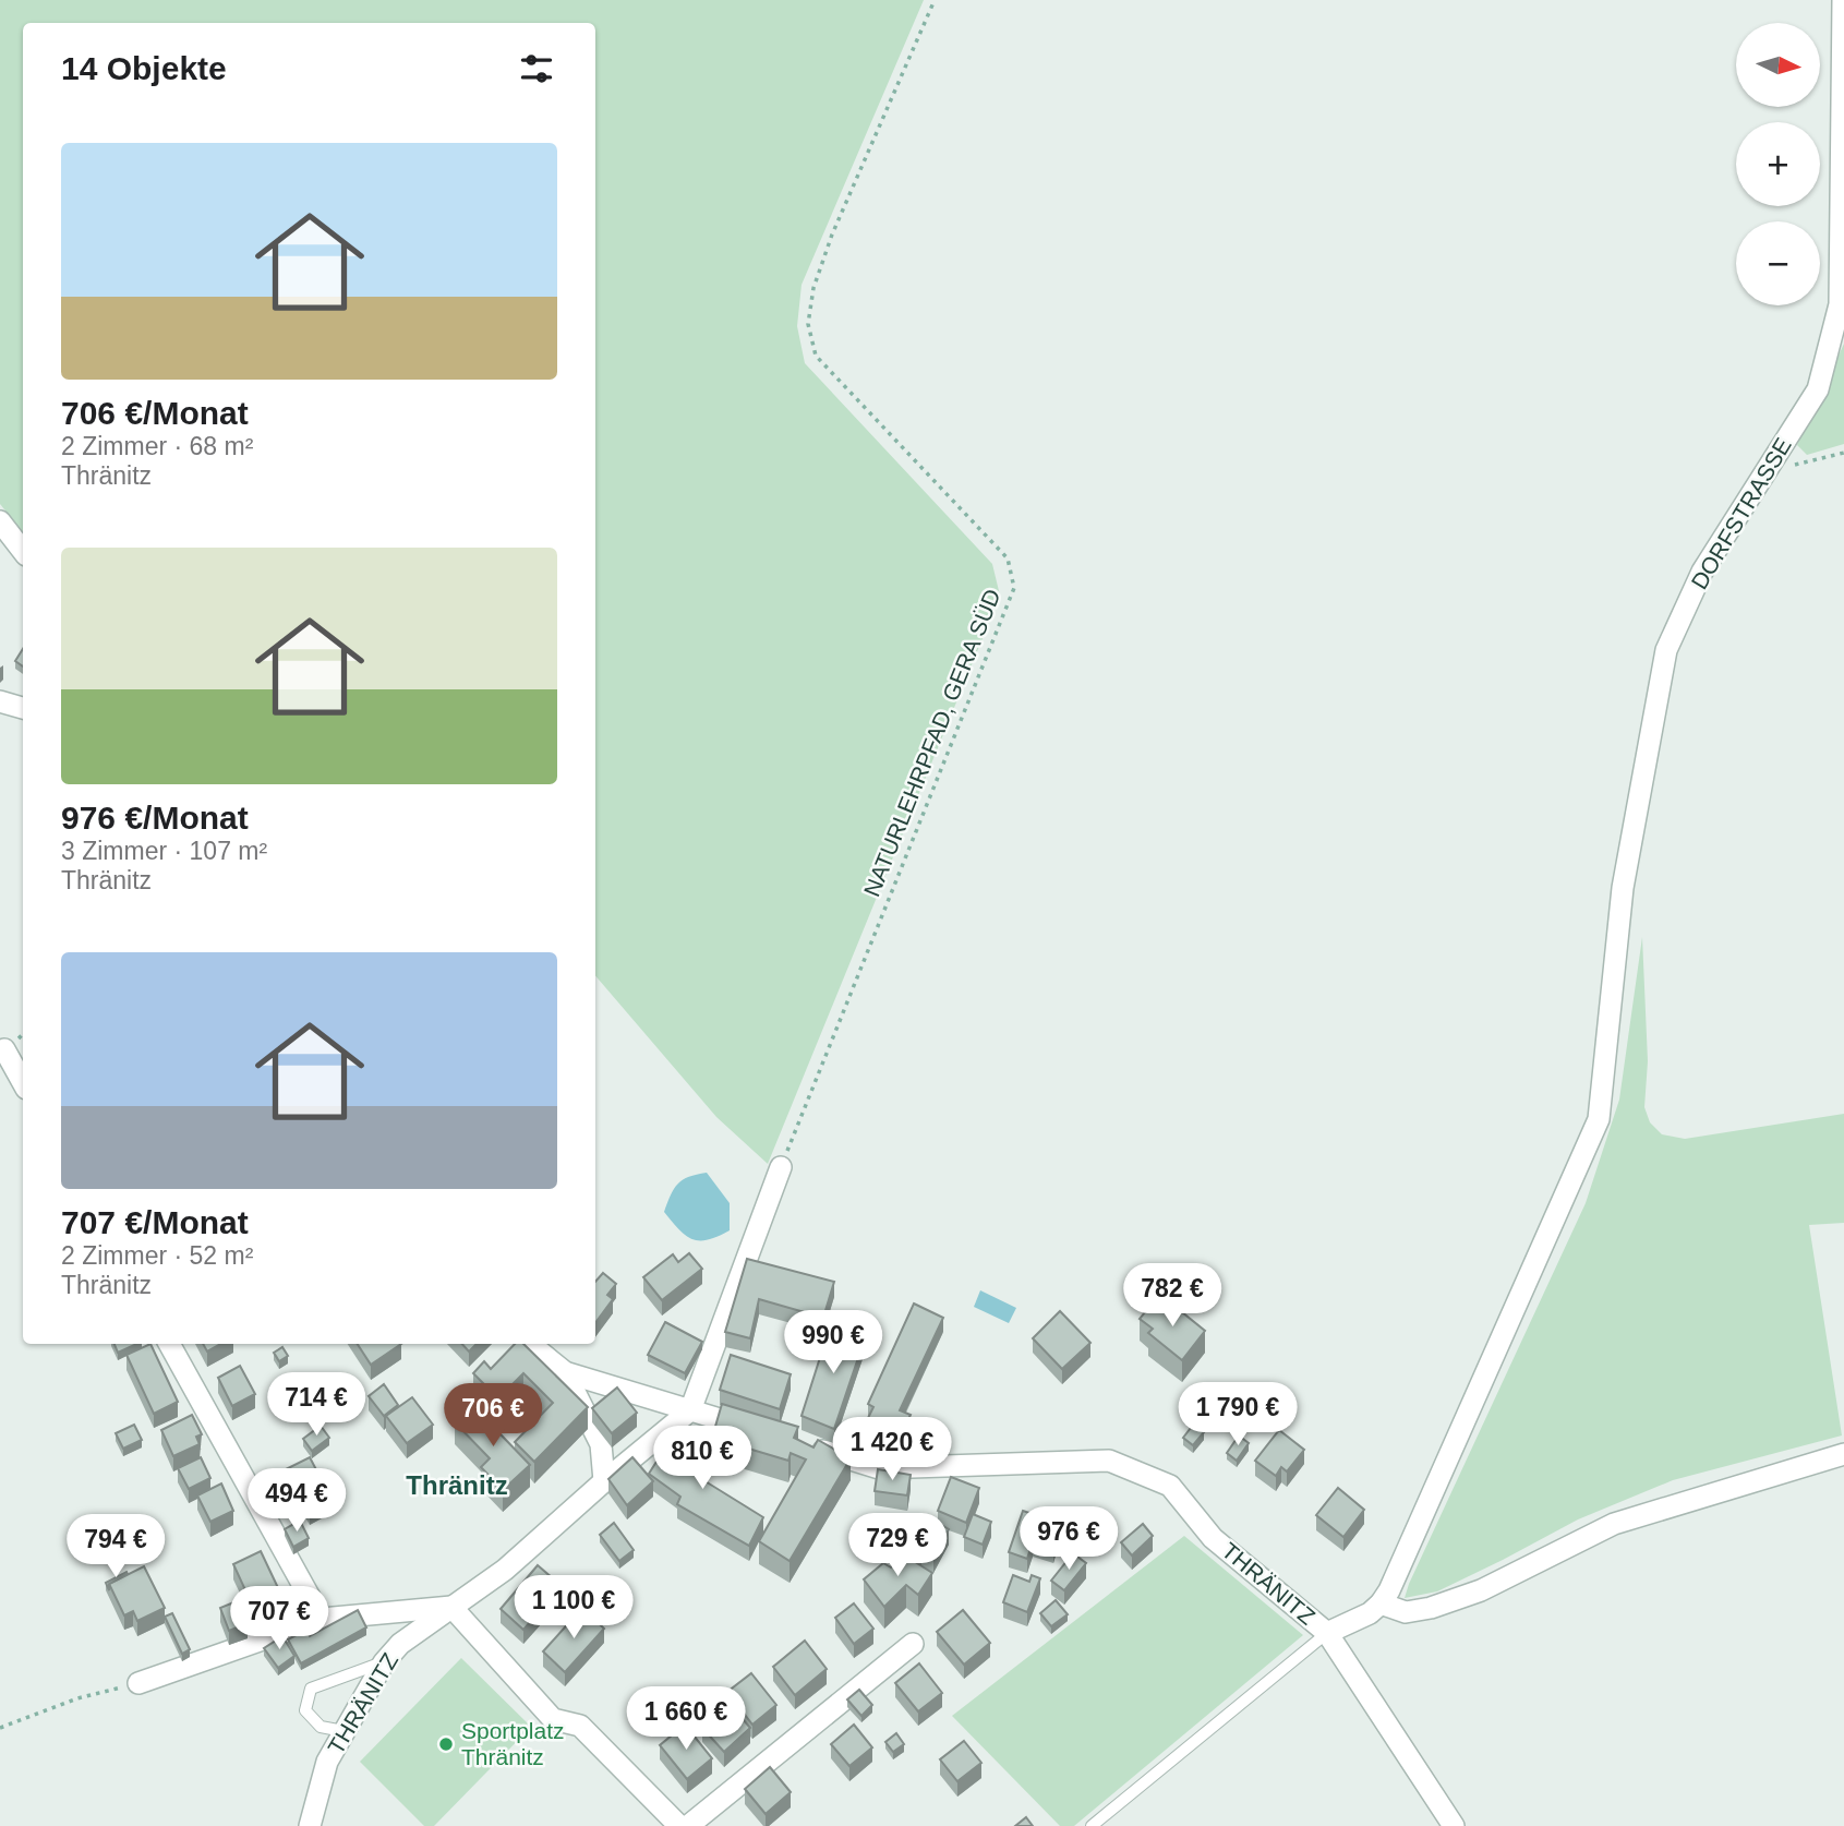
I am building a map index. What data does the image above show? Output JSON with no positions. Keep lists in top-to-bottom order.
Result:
{
  "streets": {
    "street": ["DORFSTRASSE", "THRÄNITZ"],
    "path": ["NATURLEHRPFAD, GERA SÜD"]
  },
  "crossings": [
    ["DORFSTRASSE", "THRÄNITZ"]
  ],
  "districts": ["Thränitz"],
  "places": ["Sportplatz Thränitz"],
  "north": "right",
  "page": {
    "map_buttons": ["+", "−"],
    "heading": "14 Objekte",
    "list": [
      {
        "name": "706 €/Monat",
        "note": "2 Zimmer · 68 m² · Thränitz"
      },
      {
        "name": "976 €/Monat",
        "note": "3 Zimmer · 107 m² · Thränitz"
      },
      {
        "name": "707 €/Monat",
        "note": "2 Zimmer · 52 m² · Thränitz"
      }
    ],
    "price": [
      "782 €",
      "990 €",
      "714 €",
      "1 790 €",
      "706 €",
      "1 420 €",
      "810 €",
      "494 €",
      "976 €",
      "729 €",
      "794 €",
      "1 100 €",
      "707 €",
      "1 660 €"
    ]
  }
}
